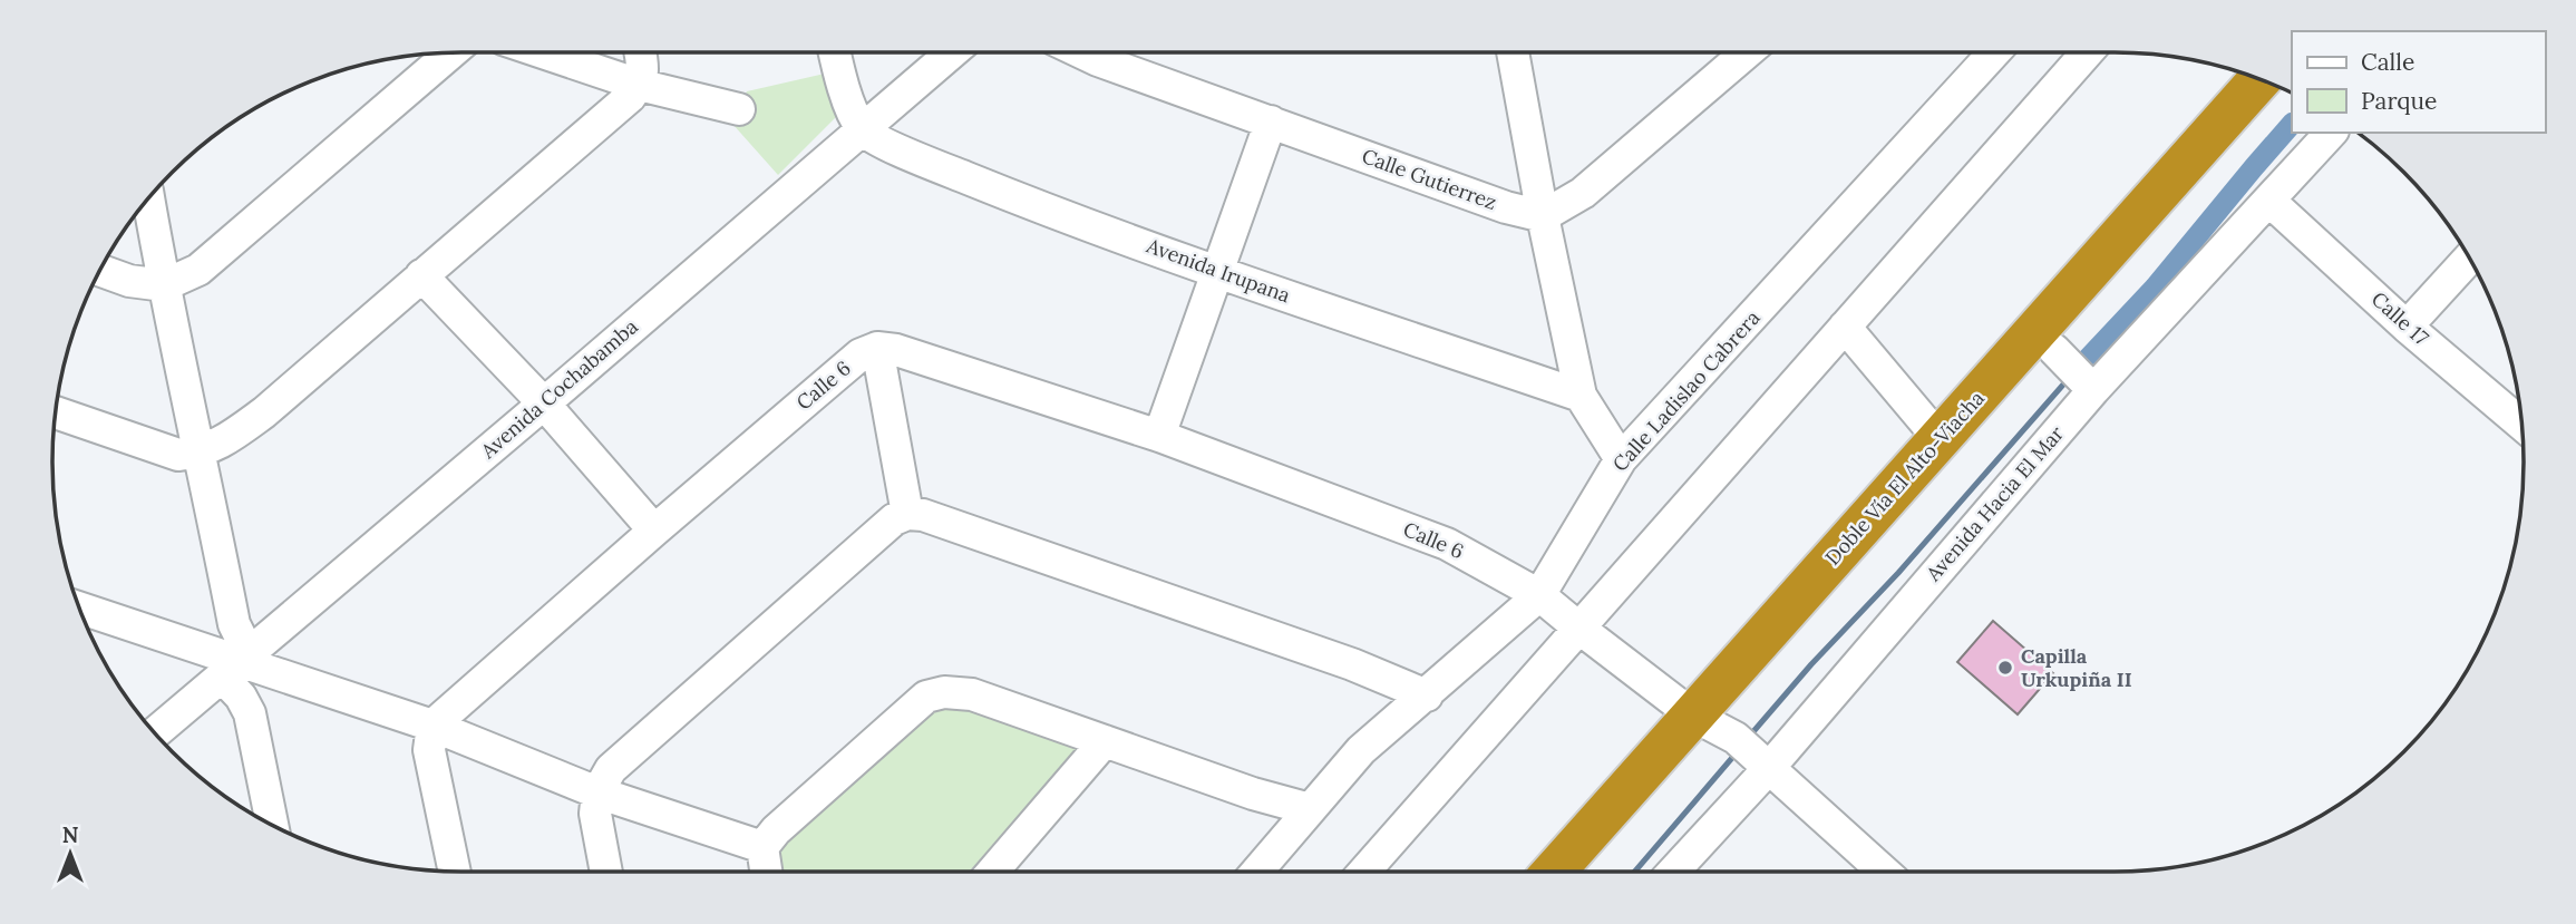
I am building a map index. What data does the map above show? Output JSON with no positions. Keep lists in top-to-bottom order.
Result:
{
  "streets": {
    "highway": ["Doble Vía El Alto-Viacha"],
    "street": [
      "Calle Gutierrez",
      "Avenida Irupana",
      "Calle 17",
      "Calle 6",
      "Avenida Cochabamba",
      "Calle Ladislao Cabrera",
      "Avenida Hacia El Mar"
    ]
  },
  "crossings": [
    ["Avenida Irupana", "Avenida Cochabamba"],
    ["Calle 17", "Avenida Hacia El Mar"],
    ["Calle 6", "Calle Ladislao Cabrera"],
    ["Calle 6", "Doble Vía El Alto-Viacha"],
    ["Calle 6", "Avenida Hacia El Mar"],
    ["Doble Vía El Alto-Viacha", "Avenida Hacia El Mar"]
  ],
  "places": ["Capilla Urkupiña II"],
  "legend": ["Calle", "Parque"],
  "north": "top"
}
